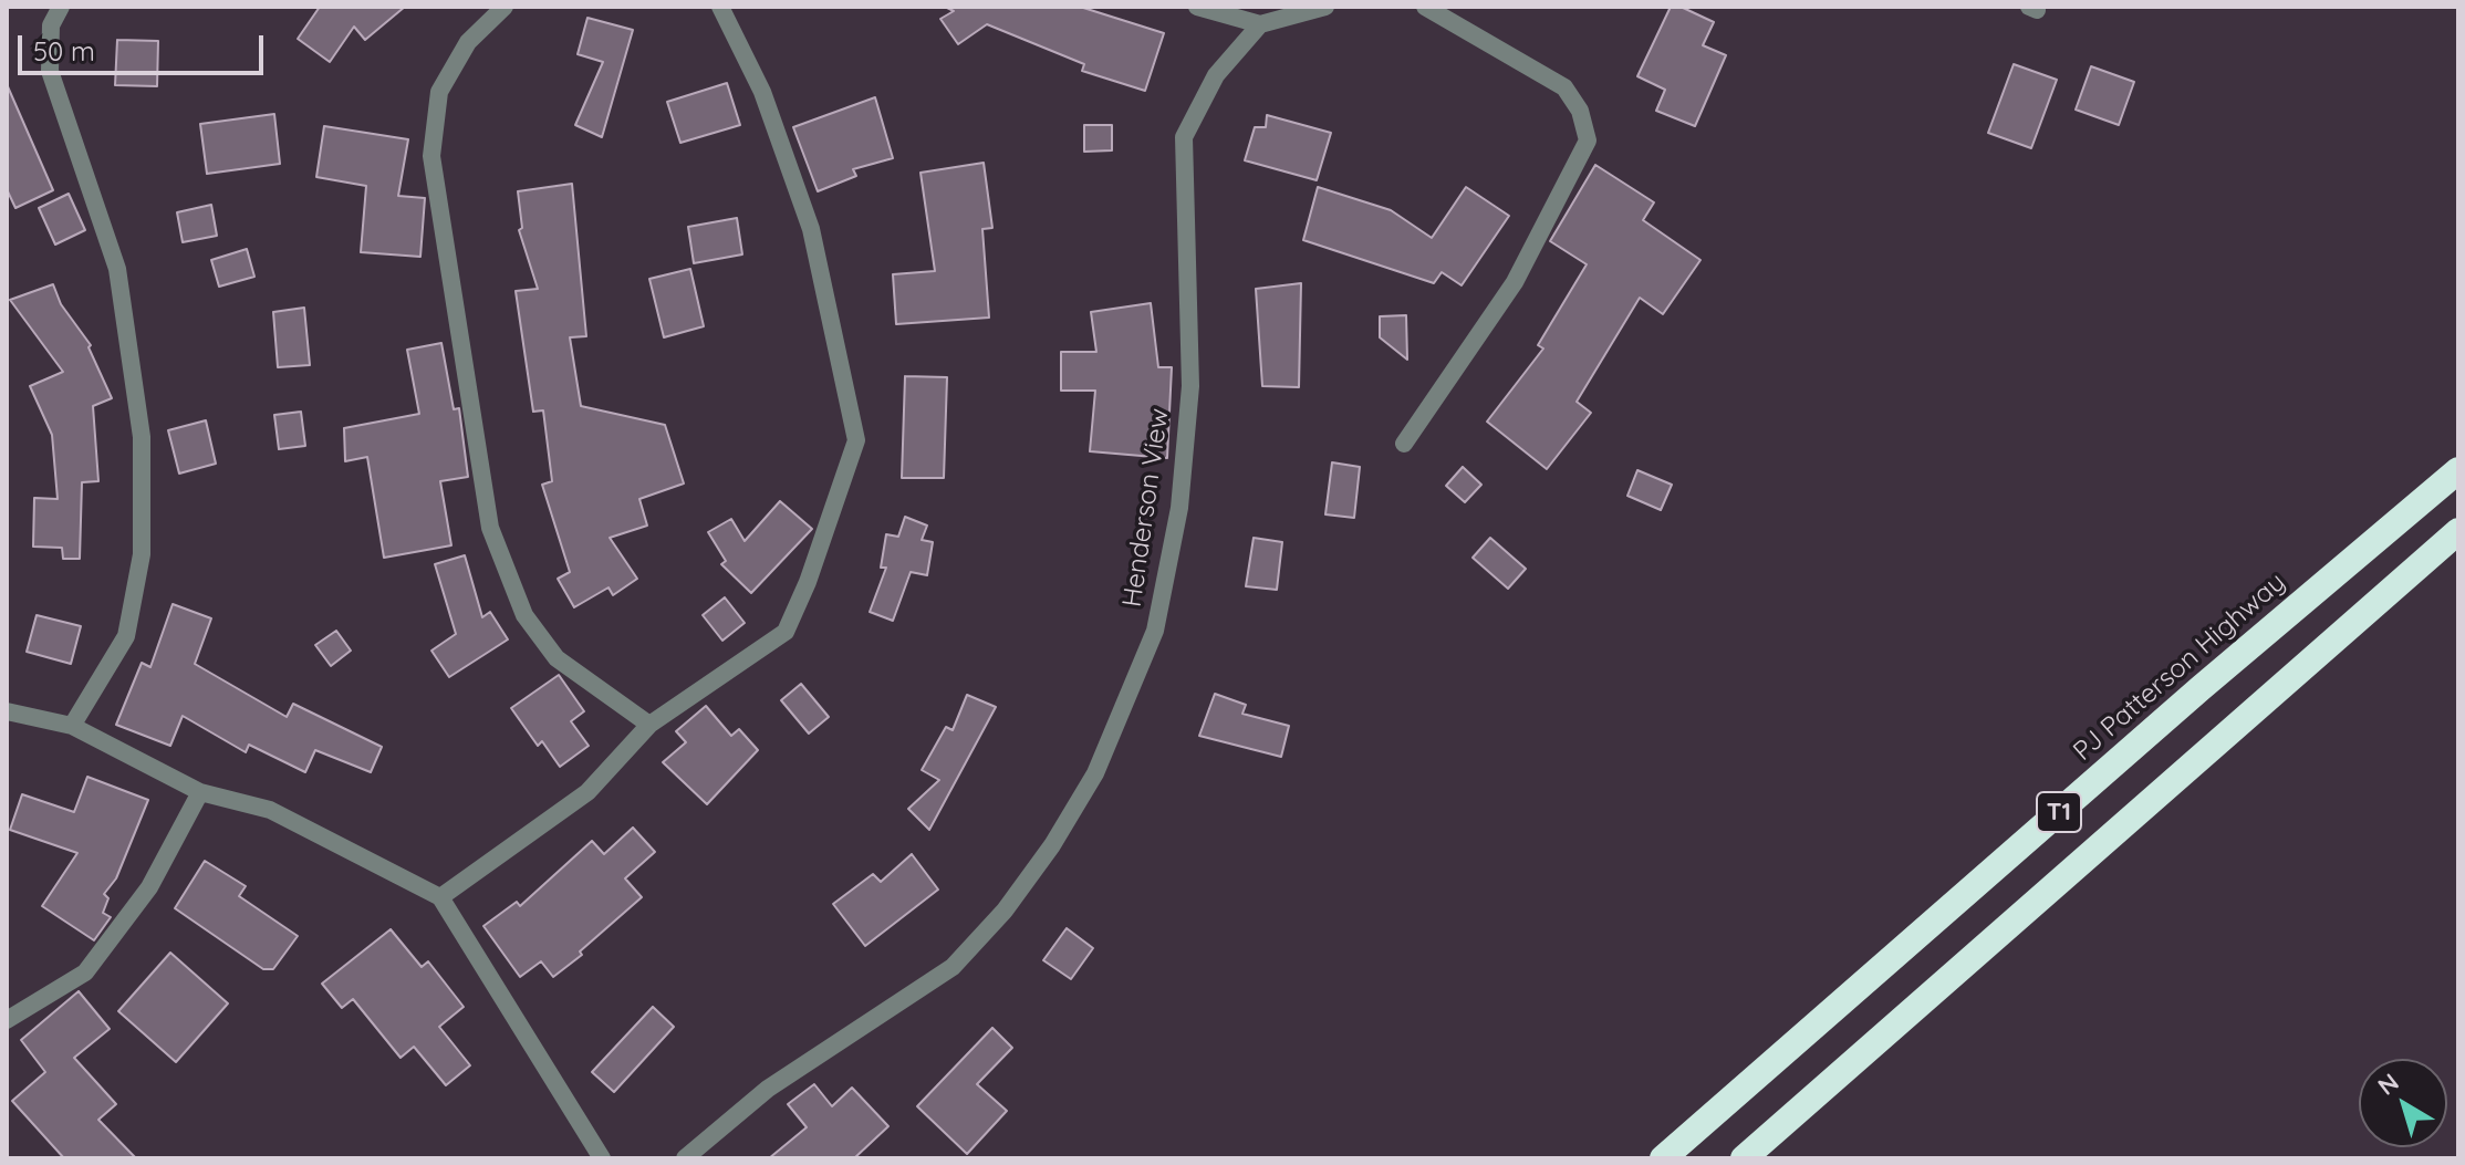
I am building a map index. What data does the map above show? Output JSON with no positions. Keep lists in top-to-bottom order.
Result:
{
  "streets": {
    "highway": ["PJ Patterson Highway", "T1"],
    "street": ["Henderson View"]
  },
  "scale_bar": "50 m",
  "north": "top left"
}
